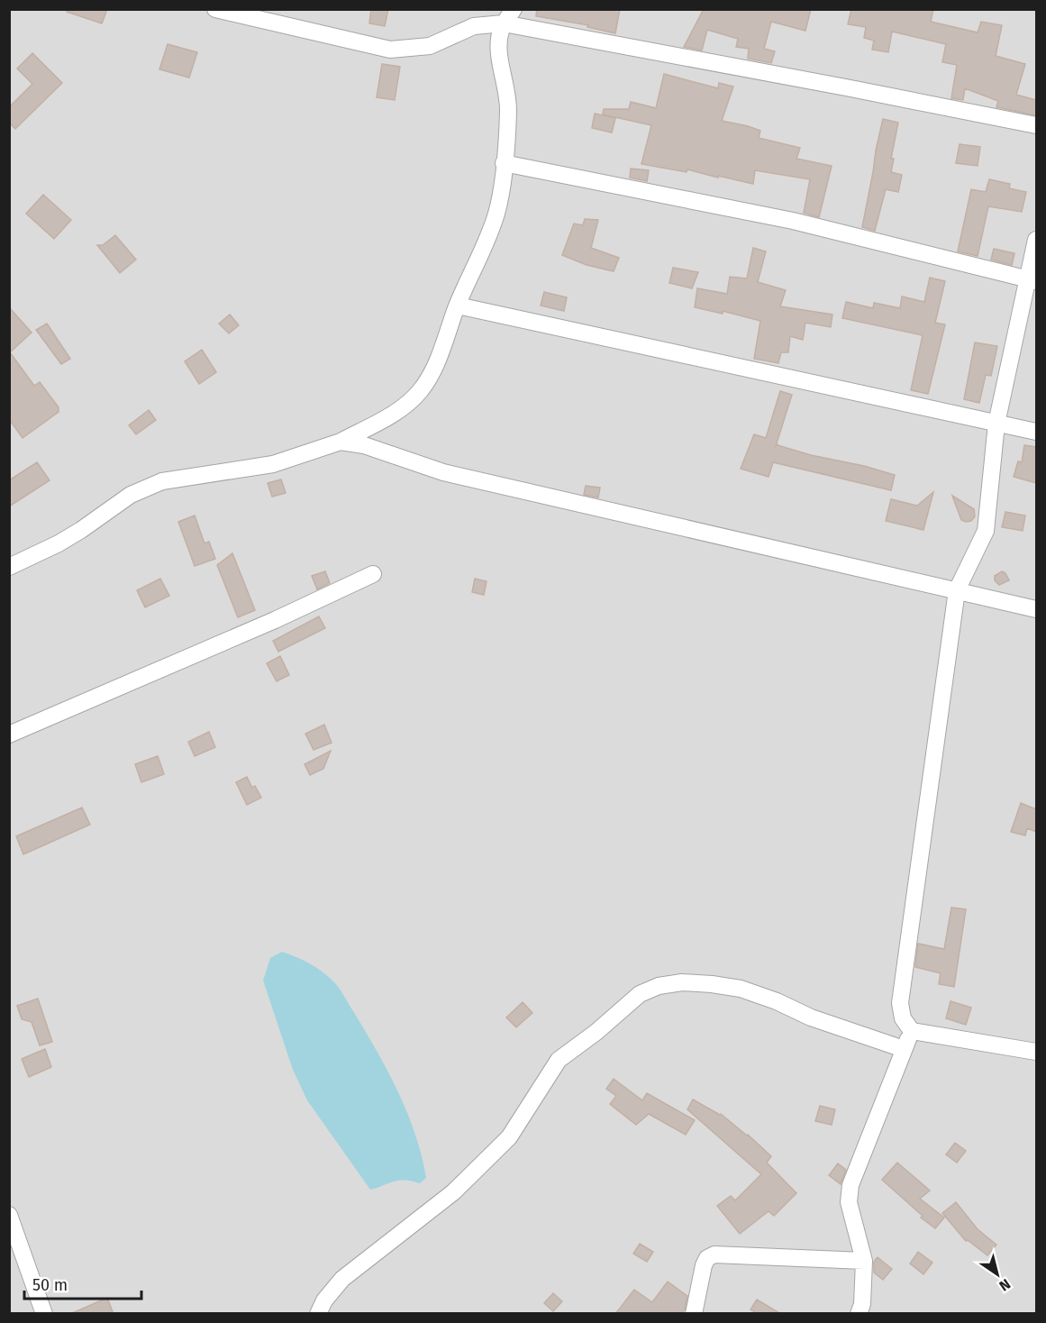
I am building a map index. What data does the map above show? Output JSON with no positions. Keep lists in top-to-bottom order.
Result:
{
  "scale_bar": "50 m",
  "north": "bottom right"
}
